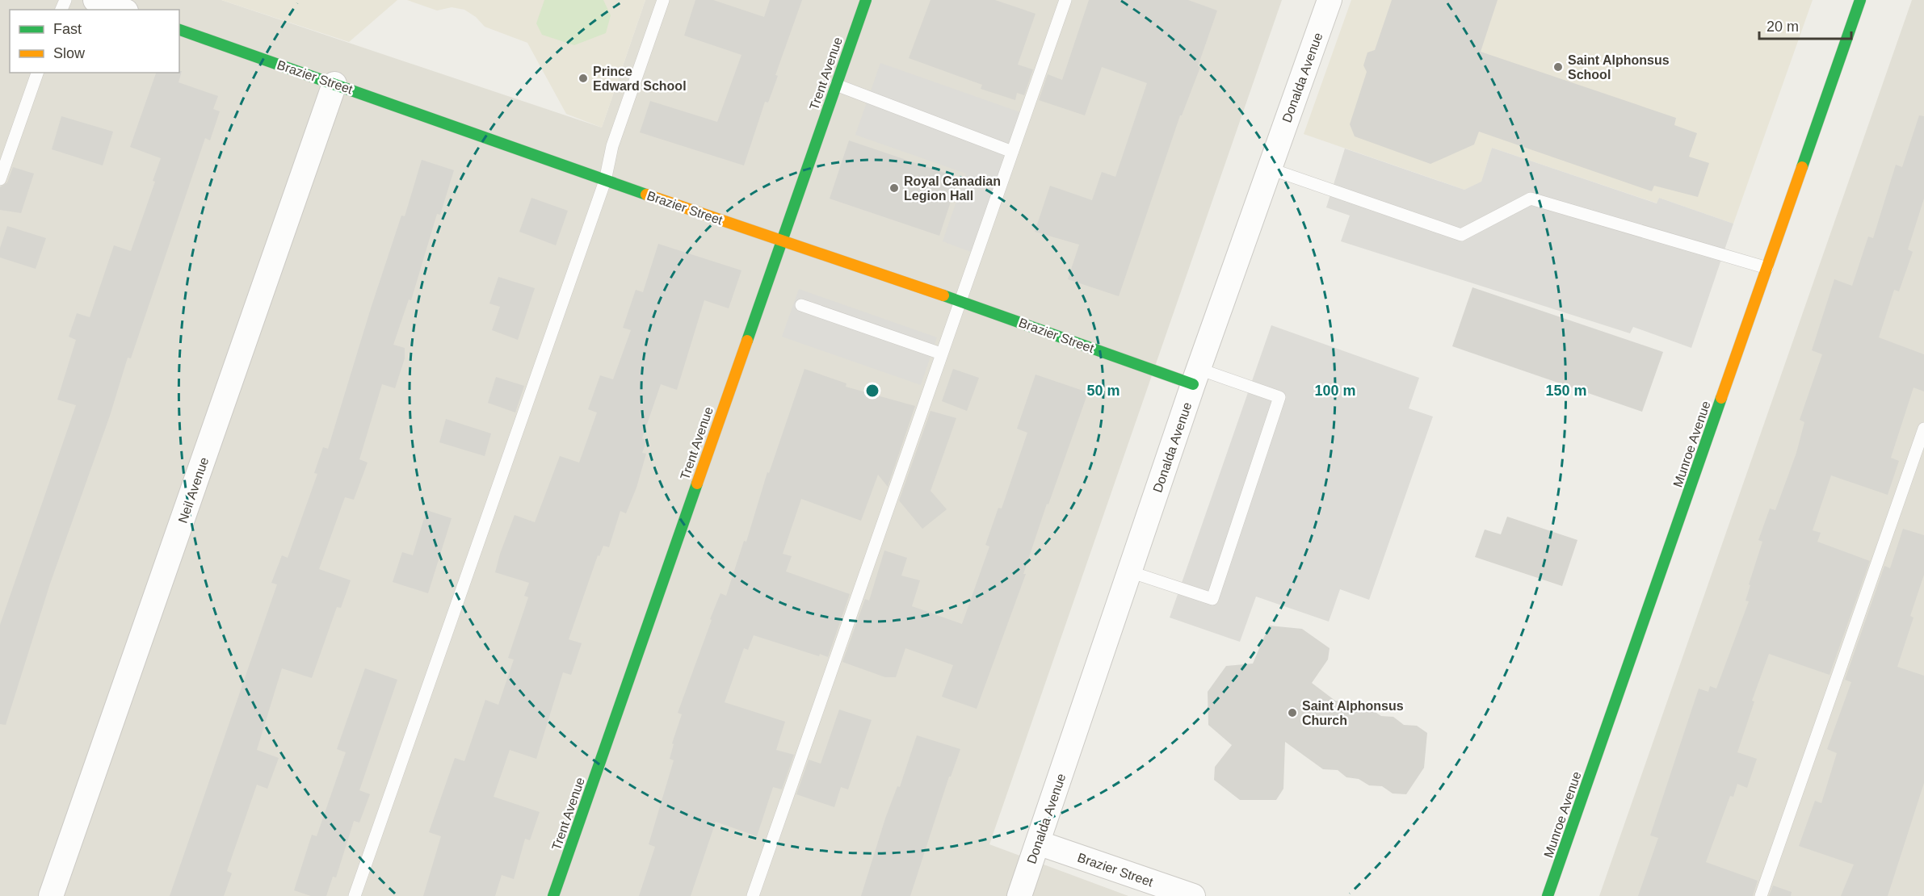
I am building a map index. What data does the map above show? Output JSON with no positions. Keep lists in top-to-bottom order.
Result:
{
  "streets": {
    "street": [
      "Trent Avenue",
      "Brazier Street",
      "Donalda Avenue",
      "Munroe Avenue",
      "Neil Avenue"
    ]
  },
  "crossings": [
    ["Trent Avenue", "Brazier Street"],
    ["Brazier Street", "Donalda Avenue"],
    ["Brazier Street", "Neil Avenue"]
  ],
  "places": [
    "Saint Alphonsus School",
    "Prince Edward School",
    "Royal Canadian Legion Hall",
    "Saint Alphonsus Church"
  ],
  "legend": ["Fast", "Slow"],
  "scale_bar": "20 m",
  "rings": ["50 m", "100 m", "150 m"]
}
